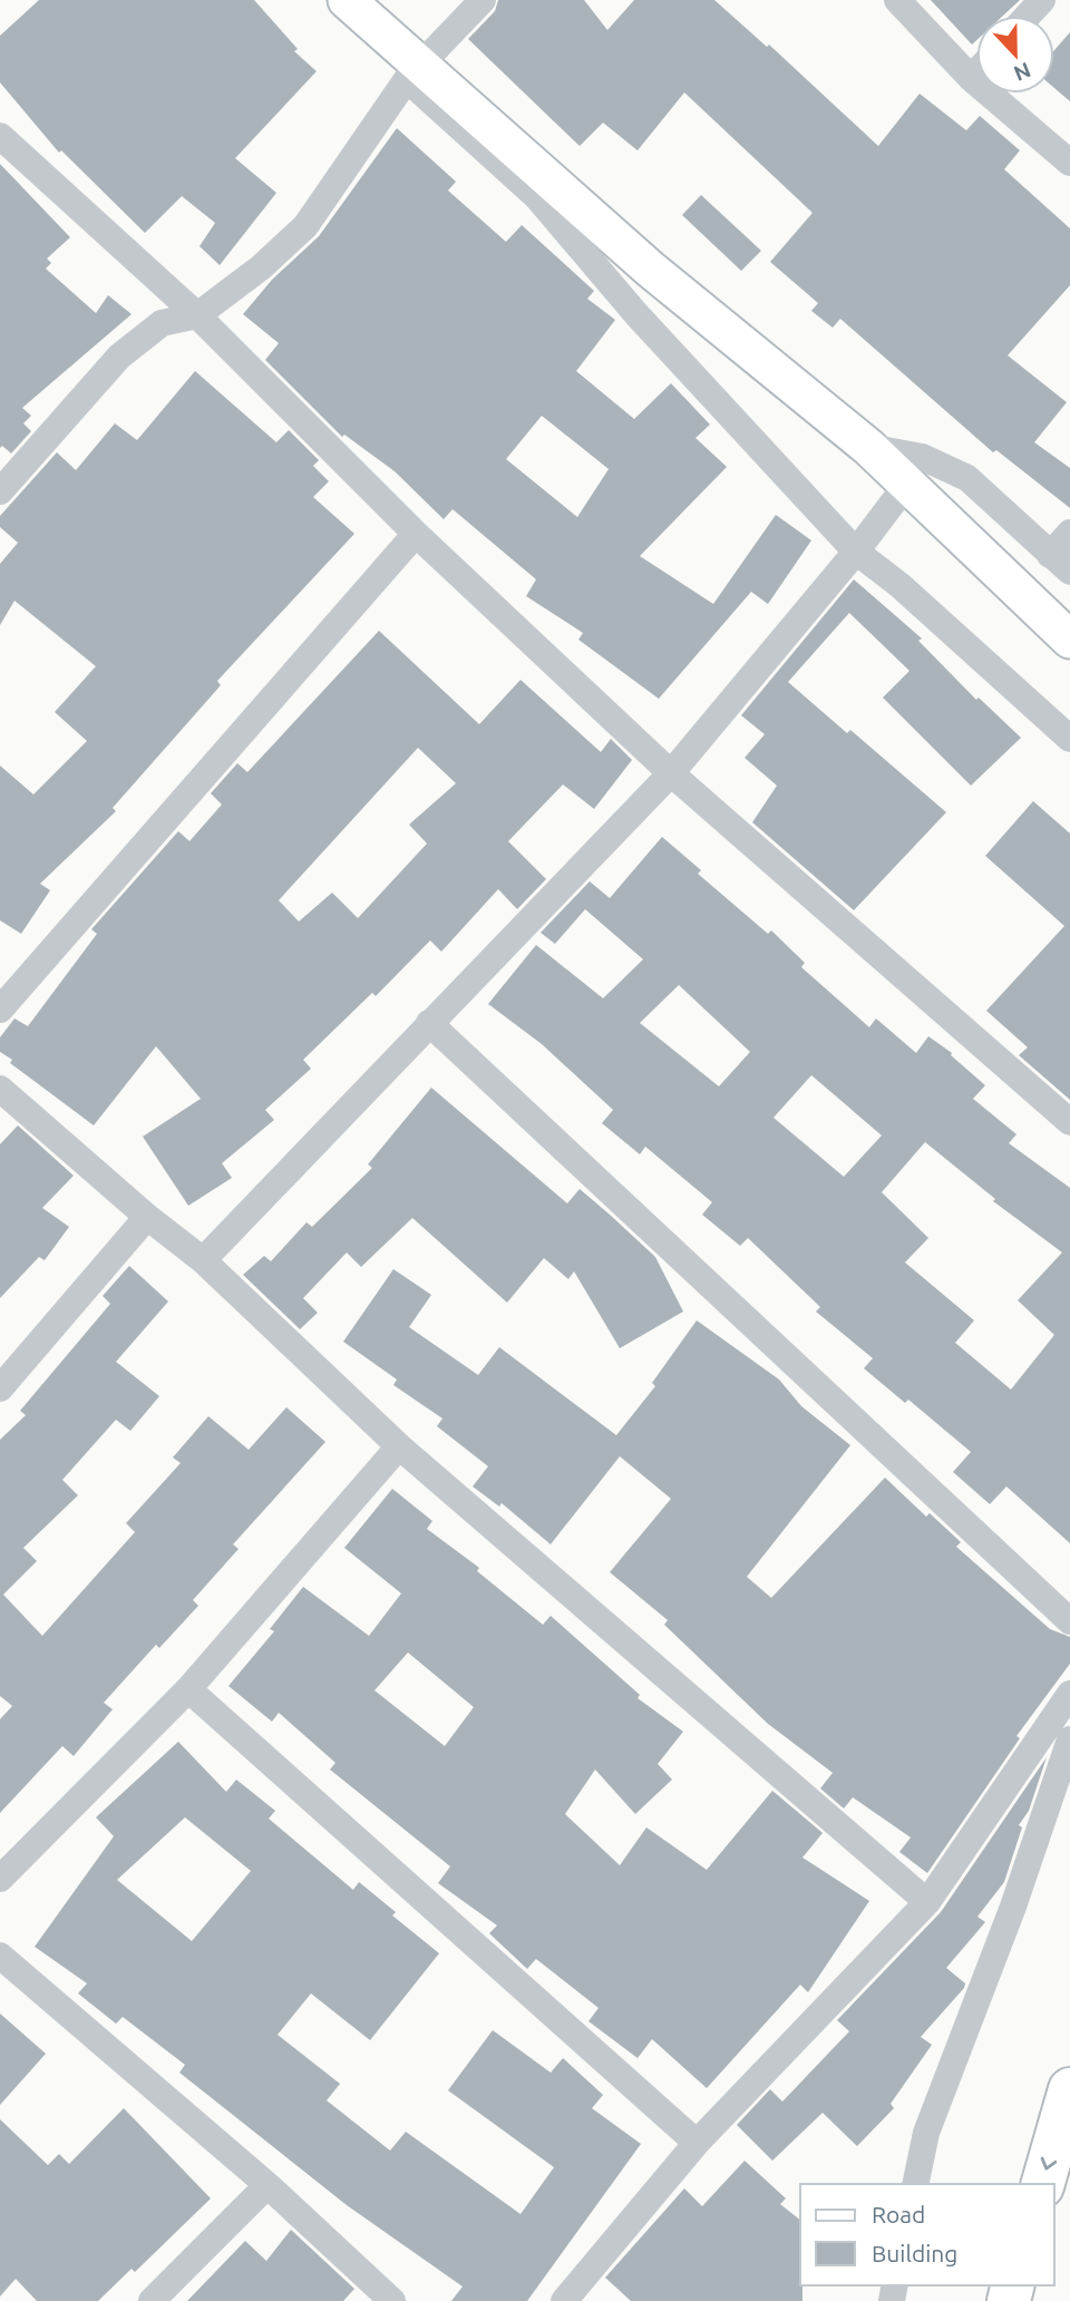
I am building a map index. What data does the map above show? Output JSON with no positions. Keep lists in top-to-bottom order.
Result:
{
  "legend": ["Road", "Building"],
  "north": "bottom"
}
